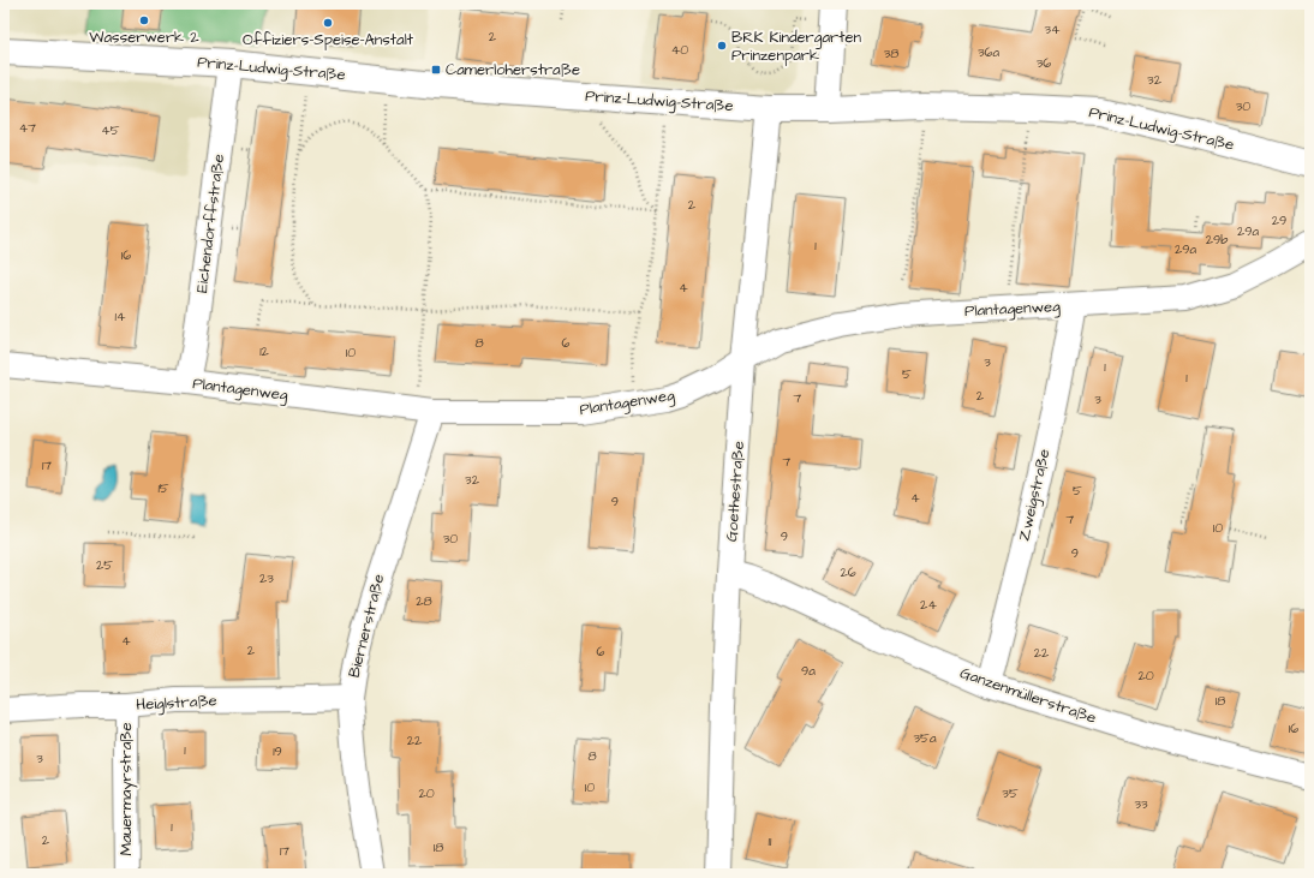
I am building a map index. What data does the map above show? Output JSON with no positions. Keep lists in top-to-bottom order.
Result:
{
  "streets": {
    "street": [
      "Prinz-Ludwig-Straße",
      "Eichendorffstraße",
      "Plantagenweg",
      "Goethestraße",
      "Zweigstraße",
      "Biernerstraße",
      "Ganzenmüllerstraße",
      "Heiglstraße",
      "Mauermayrstraße"
    ]
  },
  "crossings": [
    ["Prinz-Ludwig-Straße", "Eichendorffstraße"],
    ["Prinz-Ludwig-Straße", "Goethestraße"],
    ["Eichendorffstraße", "Plantagenweg"],
    ["Plantagenweg", "Goethestraße"],
    ["Plantagenweg", "Zweigstraße"],
    ["Plantagenweg", "Biernerstraße"],
    ["Goethestraße", "Ganzenmüllerstraße"],
    ["Zweigstraße", "Ganzenmüllerstraße"],
    ["Biernerstraße", "Heiglstraße"],
    ["Heiglstraße", "Mauermayrstraße"]
  ],
  "places": {
    "other": ["Wasserwerk 2", "Offiziers-Speise-Anstalt", "BRK Kindergarten Prinzenpark"],
    "transit": ["Camerloherstraße"]
  },
  "house_numbers": [
    "34",
    "2",
    "40",
    "36a",
    "38",
    "36",
    "32",
    "30",
    "47",
    "45",
    "2",
    "29",
    "29a",
    "29b",
    "1",
    "29a",
    "16",
    "4",
    "14",
    "8",
    "6",
    "12",
    "10",
    "3",
    "1",
    "5",
    "1",
    "2",
    "7",
    "3",
    "7",
    "17",
    "32",
    "15",
    "5",
    "4",
    "9",
    "7",
    "10",
    "9",
    "30",
    "9",
    "25",
    "26",
    "23",
    "28",
    "24",
    "4",
    "2",
    "6",
    "22",
    "9a",
    "20",
    "18",
    "16",
    "35a",
    "22",
    "1",
    "19",
    "8",
    "3",
    "10",
    "20",
    "35",
    "33",
    "1",
    "2",
    "11",
    "18",
    "17"
  ]
}
